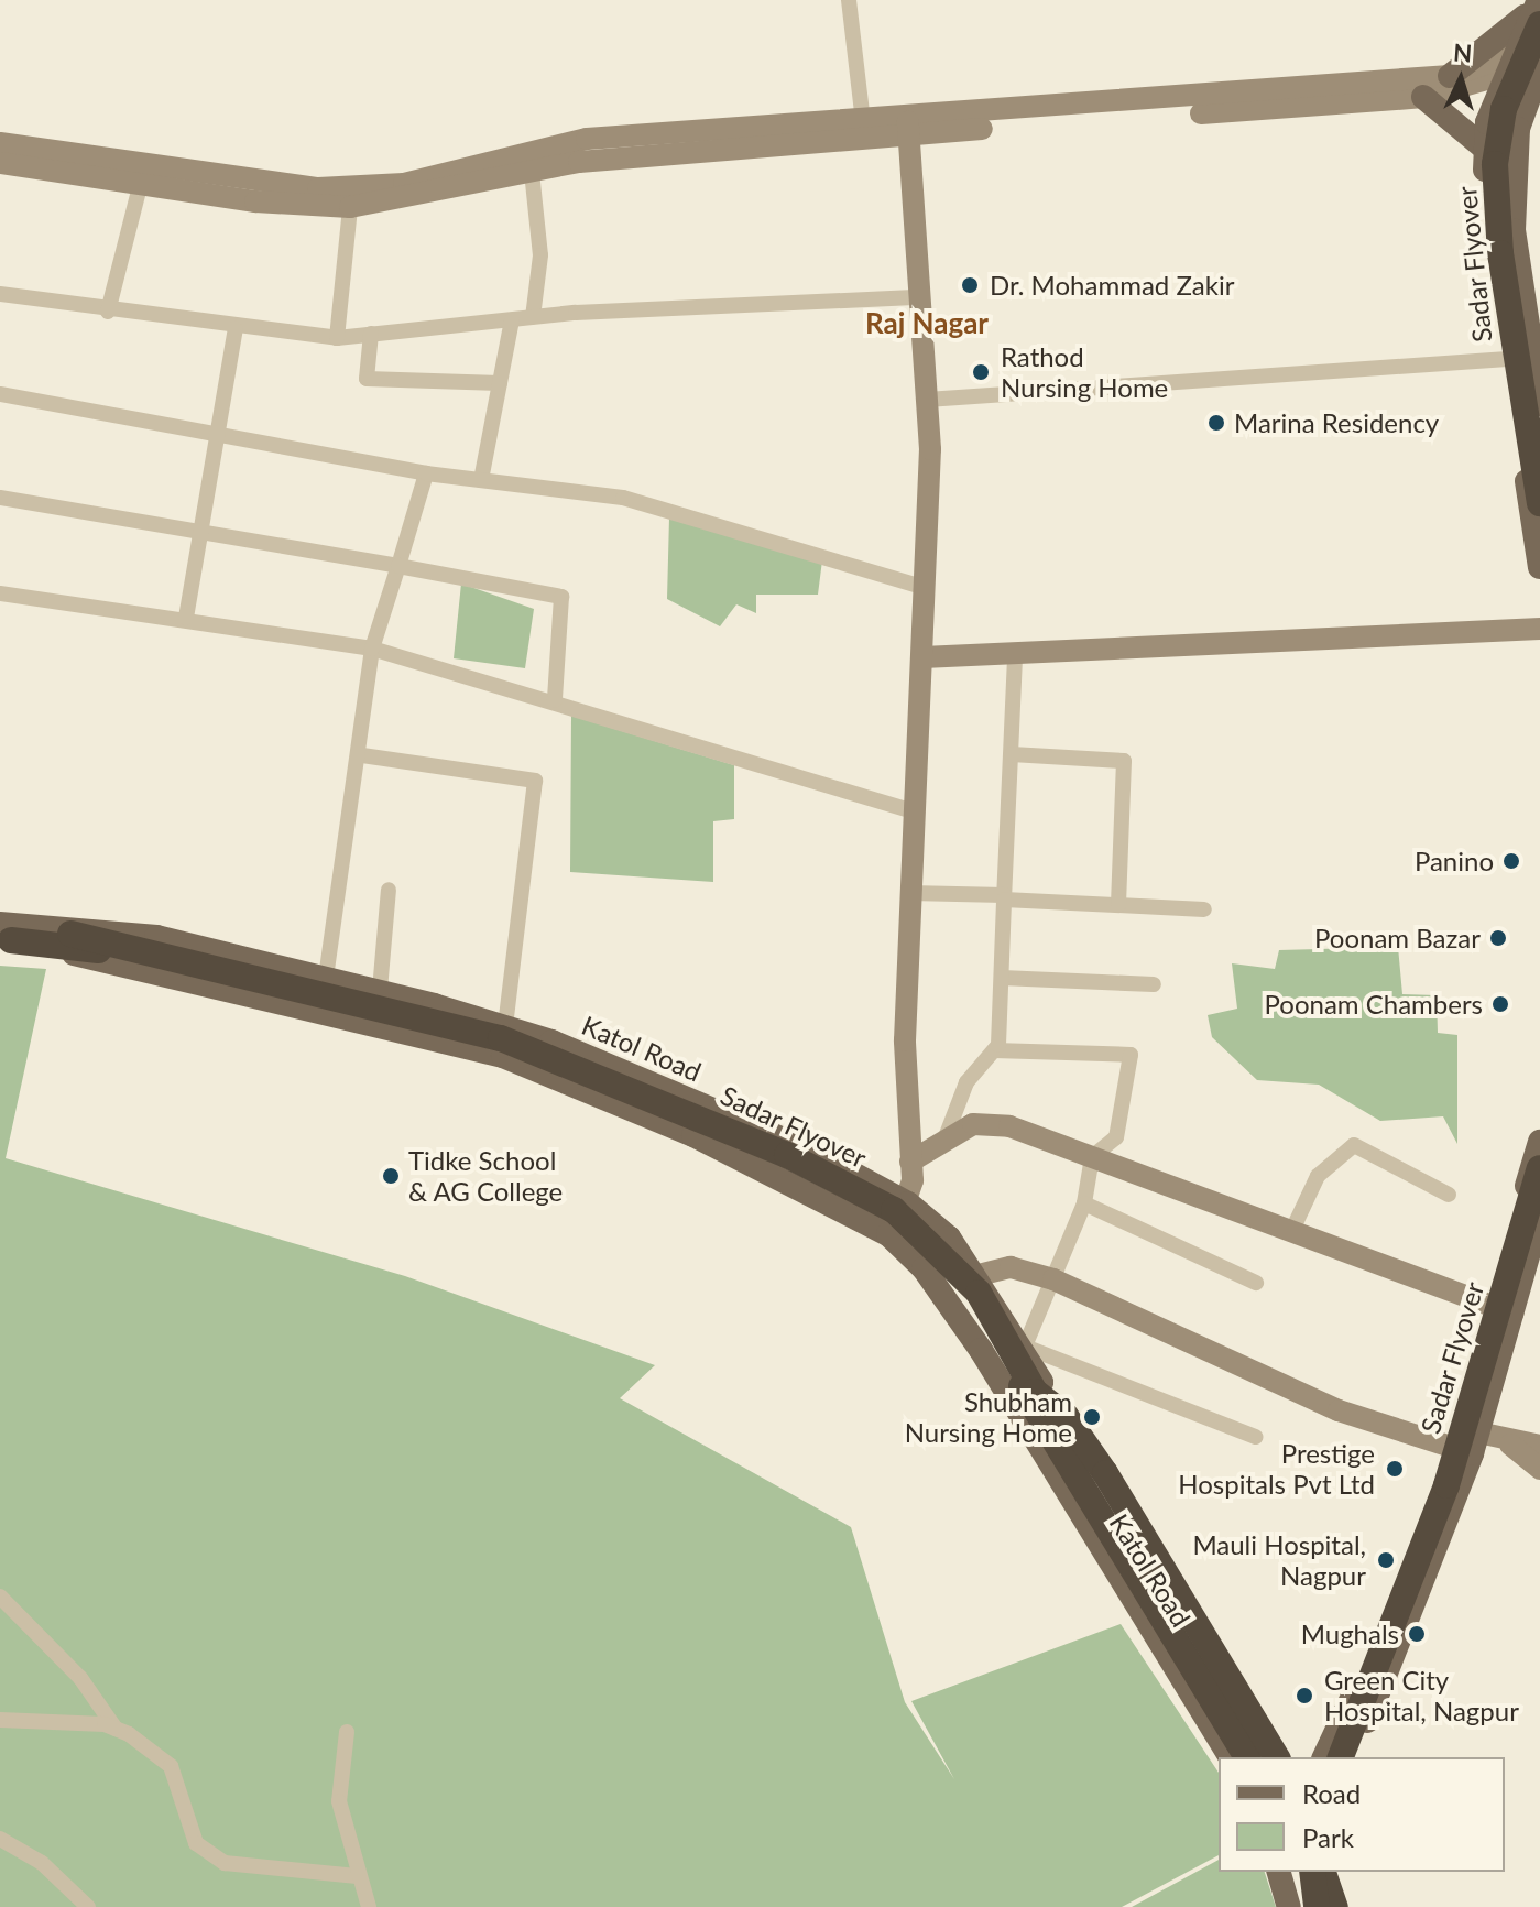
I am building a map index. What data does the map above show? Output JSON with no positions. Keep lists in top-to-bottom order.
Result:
{
  "streets": {
    "highway": ["Sadar Flyover"],
    "main road": ["Katol Road"]
  },
  "crossings": [
    ["Sadar Flyover", "Katol Road"]
  ],
  "districts": ["Raj Nagar"],
  "places": [
    "Dr. Mohammad Zakir",
    "Rathod Nursing Home",
    "Marina Residency",
    "Panino",
    "Poonam Bazar",
    "Poonam Chambers",
    "Tidke School & AG College",
    "Shubham Nursing Home",
    "Prestige Hospitals Pvt Ltd",
    "Mauli Hospital, Nagpur",
    "Mughals",
    "Green City Hospital, Nagpur"
  ],
  "legend": ["Road", "Park"],
  "north": "top"
}
